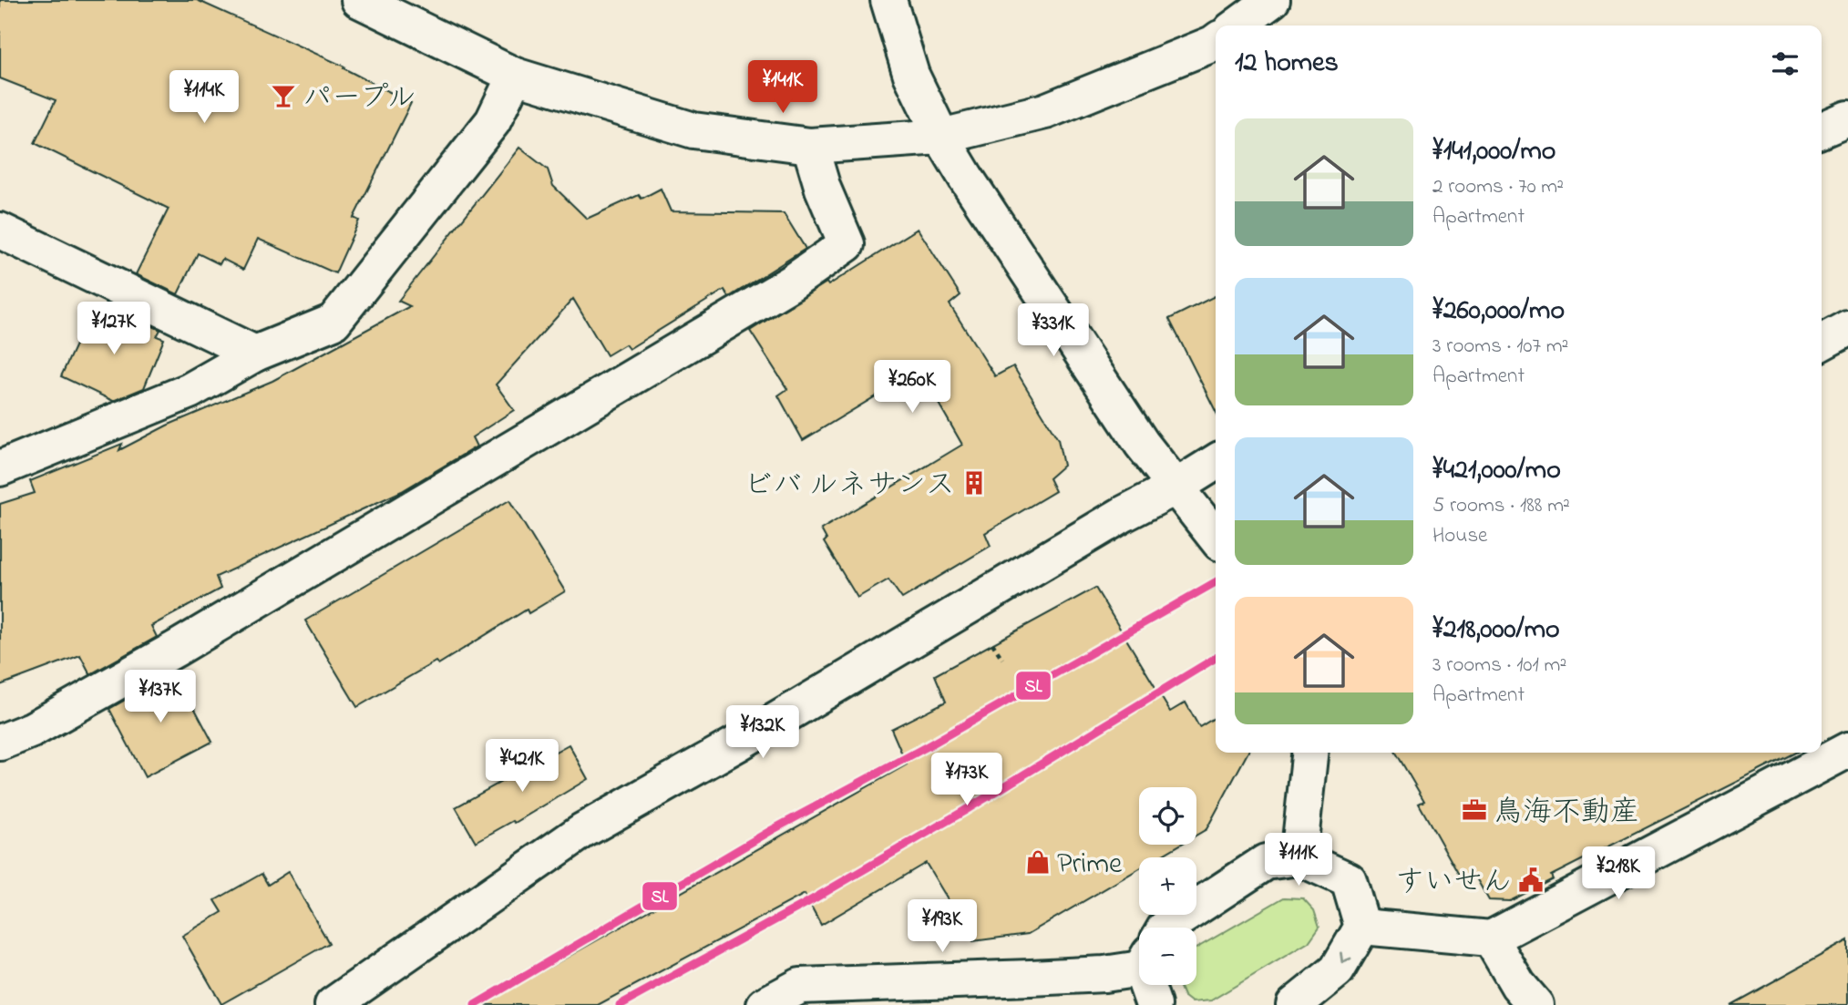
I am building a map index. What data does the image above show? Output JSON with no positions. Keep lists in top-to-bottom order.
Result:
{
  "places": {
    "bar": ["パープル"],
    "building": ["ビバ ルネサンス"],
    "office": ["鳥海不動産"],
    "shop": ["Prime"],
    "public building": ["すいせん"]
  },
  "lines": ["transit line SL"],
  "page": {
    "heading": "12 homes",
    "price": [
      "¥141K",
      "¥114K",
      "¥127K",
      "¥331K",
      "¥260K",
      "¥137K",
      "¥132K",
      "¥421K",
      "¥173K",
      "¥111K",
      "¥218K",
      "¥193K"
    ],
    "list": [
      {
        "name": "¥141,000/mo",
        "note": "2 rooms · 70 m² · Apartment"
      },
      {
        "name": "¥260,000/mo",
        "note": "3 rooms · 107 m² · Apartment"
      },
      {
        "name": "¥421,000/mo",
        "note": "5 rooms · 188 m² · House"
      },
      {
        "name": "¥218,000/mo",
        "note": "3 rooms · 101 m² · Apartment"
      }
    ],
    "map_buttons": ["+", "−"]
  }
}
